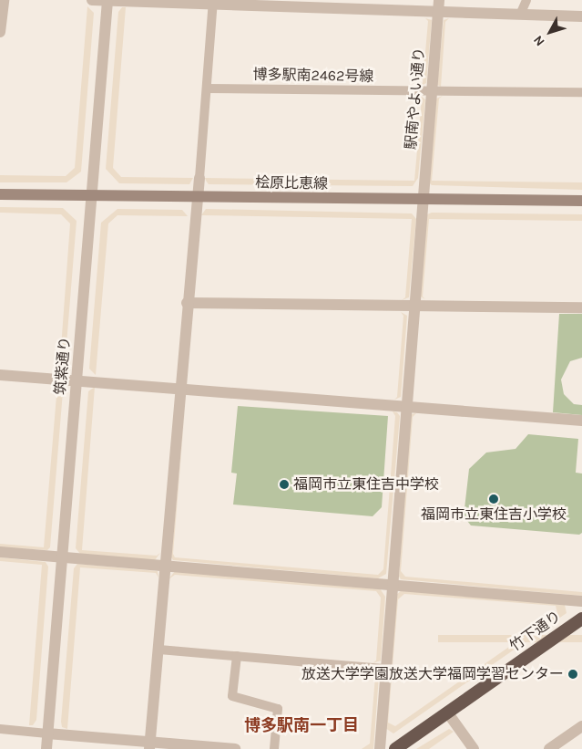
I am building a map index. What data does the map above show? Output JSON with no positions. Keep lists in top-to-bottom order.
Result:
{
  "streets": {
    "highway": ["竹下通り"],
    "main road": ["桧原比恵線"],
    "street": ["博多駅南2462号線", "駅南やよい通り", "筑紫通り"]
  },
  "crossings": [
    ["博多駅南2462号線", "駅南やよい通り"],
    ["駅南やよい通り", "桧原比恵線"],
    ["桧原比恵線", "筑紫通り"]
  ],
  "districts": ["博多駅南一丁目"],
  "places": ["福岡市立東住吉中学校", "福岡市立東住吉小学校", "放送大学学園放送大学福岡学習センター"],
  "north": "bottom left"
}
